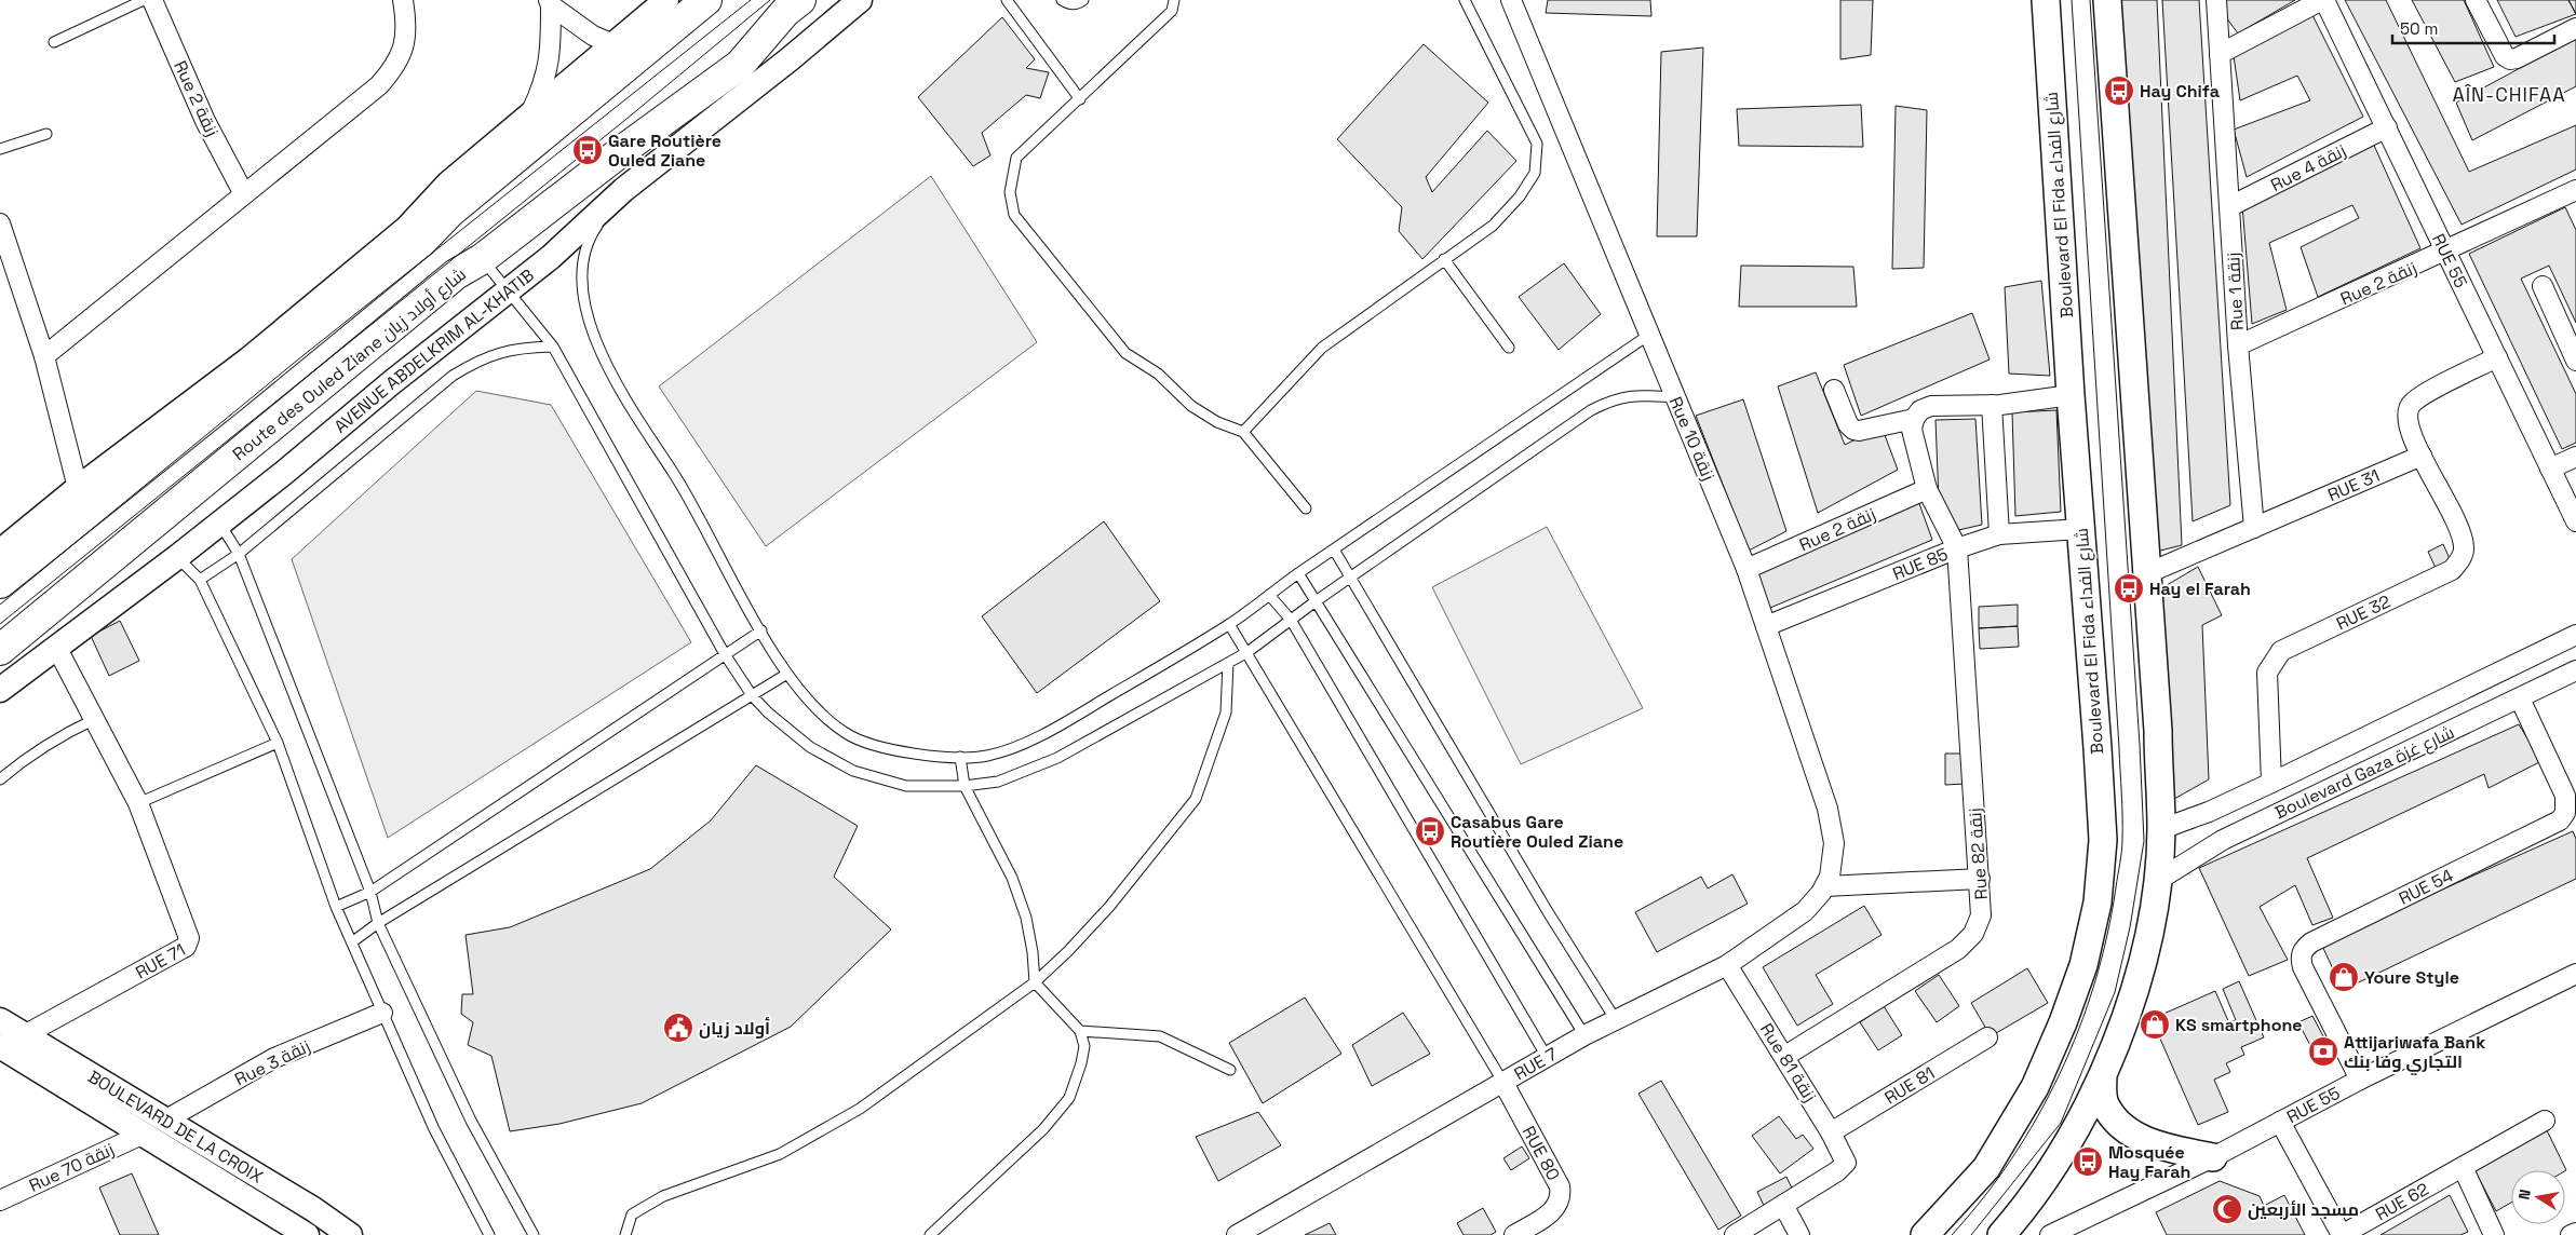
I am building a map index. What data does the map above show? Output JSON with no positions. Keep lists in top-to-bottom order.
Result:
{
  "streets": {
    "highway": ["Route des Ouled Ziane شارع أولاد زيان"],
    "main road": ["Boulevard El Fida شارع الفداء"],
    "street": [
      "Rue 2 زنقة",
      "Rue 4 زنقة",
      "RUE 55",
      "Rue 1 زنقة",
      "AVENUE ABDELKRIM AL-KHATIB",
      "Rue 10 زنقة",
      "RUE 31",
      "RUE 85",
      "RUE 32",
      "Boulevard Gaza شارع غزة",
      "Rue 82 زنقة",
      "RUE 54",
      "RUE 71",
      "Rue 3 زنقة",
      "Rue 81 زنقة",
      "RUE 7",
      "RUE 81",
      "BOULEVARD DE LA CROIX",
      "RUE 80",
      "Rue 70 زنقة",
      "RUE 62"
    ]
  },
  "crossings": [
    ["Rue 2 زنقة", "RUE 55"],
    ["Rue 2 زنقة", "Rue 1 زنقة"],
    ["Rue 2 زنقة", "Rue 10 زنقة"],
    ["Rue 4 زنقة", "RUE 55"],
    ["Rue 4 زنقة", "Rue 1 زنقة"],
    ["Boulevard El Fida شارع الفداء", "RUE 85"],
    ["RUE 55", "RUE 54"],
    ["Rue 1 زنقة", "RUE 31"],
    ["AVENUE ABDELKRIM AL-KHATIB", "RUE 71"],
    ["Rue 10 زنقة", "RUE 85"],
    ["Rue 10 زنقة", "RUE 7"],
    ["RUE 31", "RUE 32"],
    ["RUE 85", "Rue 82 زنقة"],
    ["RUE 32", "Boulevard Gaza شارع غزة"],
    ["Boulevard Gaza شارع غزة", "RUE 54"],
    ["Rue 82 زنقة", "Rue 81 زنقة"],
    ["RUE 71", "BOULEVARD DE LA CROIX"],
    ["Rue 3 زنقة", "BOULEVARD DE LA CROIX"],
    ["Rue 81 زنقة", "RUE 7"],
    ["Rue 81 زنقة", "RUE 81"],
    ["RUE 7", "RUE 80"],
    ["BOULEVARD DE LA CROIX", "Rue 70 زنقة"]
  ],
  "districts": ["AÎN-CHIFAA"],
  "places": {
    "bus stop": [
      "Hay Chifa",
      "Gare Routière Ouled Ziane",
      "Hay el Farah",
      "Casabus Gare Routière Ouled Ziane",
      "Mosquée Hay Farah"
    ],
    "shop": ["Youre Style", "KS smartphone"],
    "public building": ["أولاد زيان"],
    "bank": ["Attijariwafa Bank التجاري وفا بنك"],
    "mosque": ["مسجد الأربعين"]
  },
  "scale_bar": "50 m",
  "north": "left"
}
